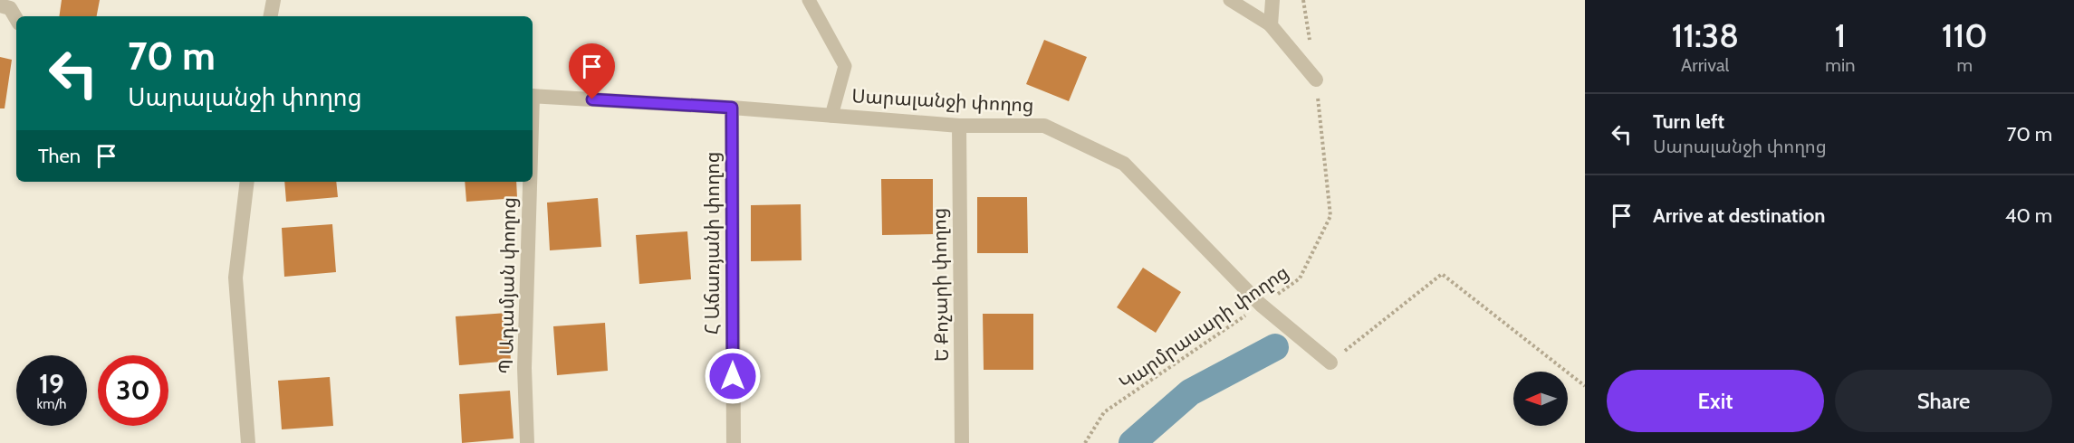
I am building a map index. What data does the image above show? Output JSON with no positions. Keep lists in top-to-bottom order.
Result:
{
  "streets": {
    "street": [
      "Սարալանջի փողոց",
      "Հ Աճառյանի փողոց",
      "Ե Քոչարի փողոց",
      "Պ Ադամյան փողոց"
    ],
    "path": ["Կարմրասարի փողոց"]
  },
  "crossings": [
    ["Սարալանջի փողոց", "Հ Աճառյանի փողոց"],
    ["Սարալանջի փողոց", "Ե Քոչարի փողոց"],
    ["Սարալանջի փողոց", "Կարմրասարի փողոց"]
  ],
  "north": "left",
  "page": {
    "eta": [
      "11:38",
      "Arrival",
      "1",
      "min",
      "110",
      "m"
    ],
    "turn": ["70 m", "Սարալանջի փողոց"],
    "list": [
      {
        "name": "Turn left",
        "note": "Սարալանջի փողոց",
        "value": "70 m"
      },
      {
        "name": "Arrive at destination",
        "value": "40 m"
      }
    ],
    "then": "Then",
    "speed": "19 km/h",
    "limit": "30",
    "buttons": ["Exit", "Share"]
  }
}
